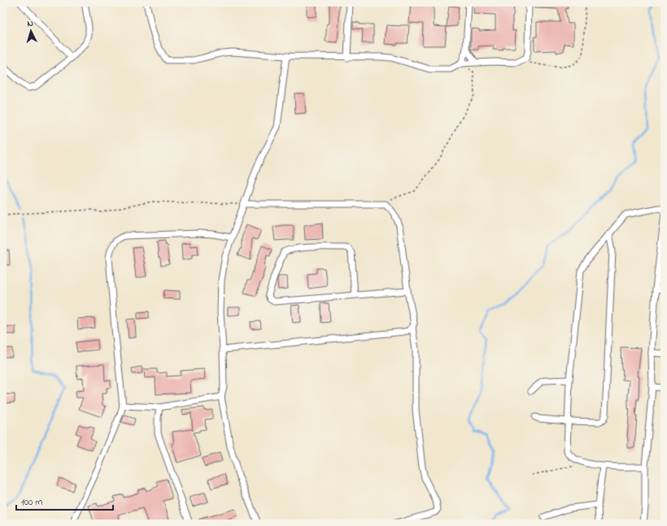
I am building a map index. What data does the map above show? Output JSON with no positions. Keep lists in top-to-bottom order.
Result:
{
  "scale_bar": "100 m",
  "north": "top"
}
